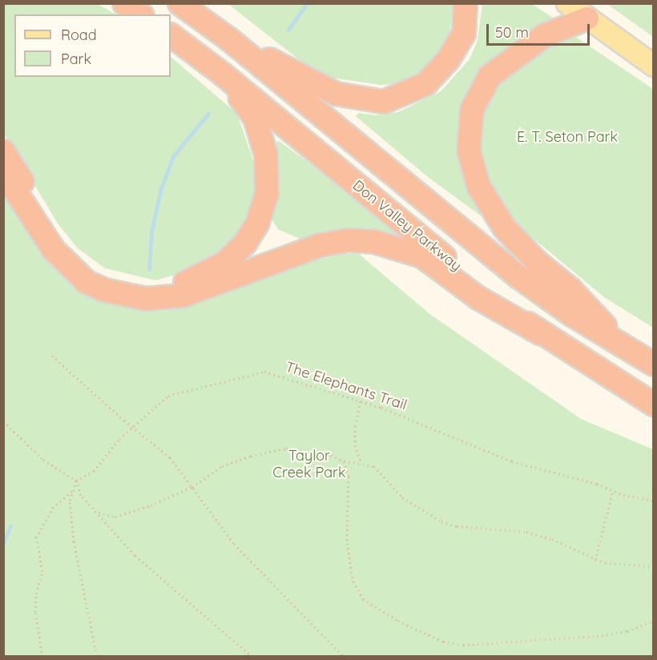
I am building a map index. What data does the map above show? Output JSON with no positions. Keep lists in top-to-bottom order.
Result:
{
  "streets": {
    "highway": ["Don Valley Parkway"],
    "path": ["The Elephants Trail"]
  },
  "parks": ["E. T. Seton Park", "Taylor Creek Park"],
  "legend": ["Road", "Park"],
  "scale_bar": "50 m"
}
